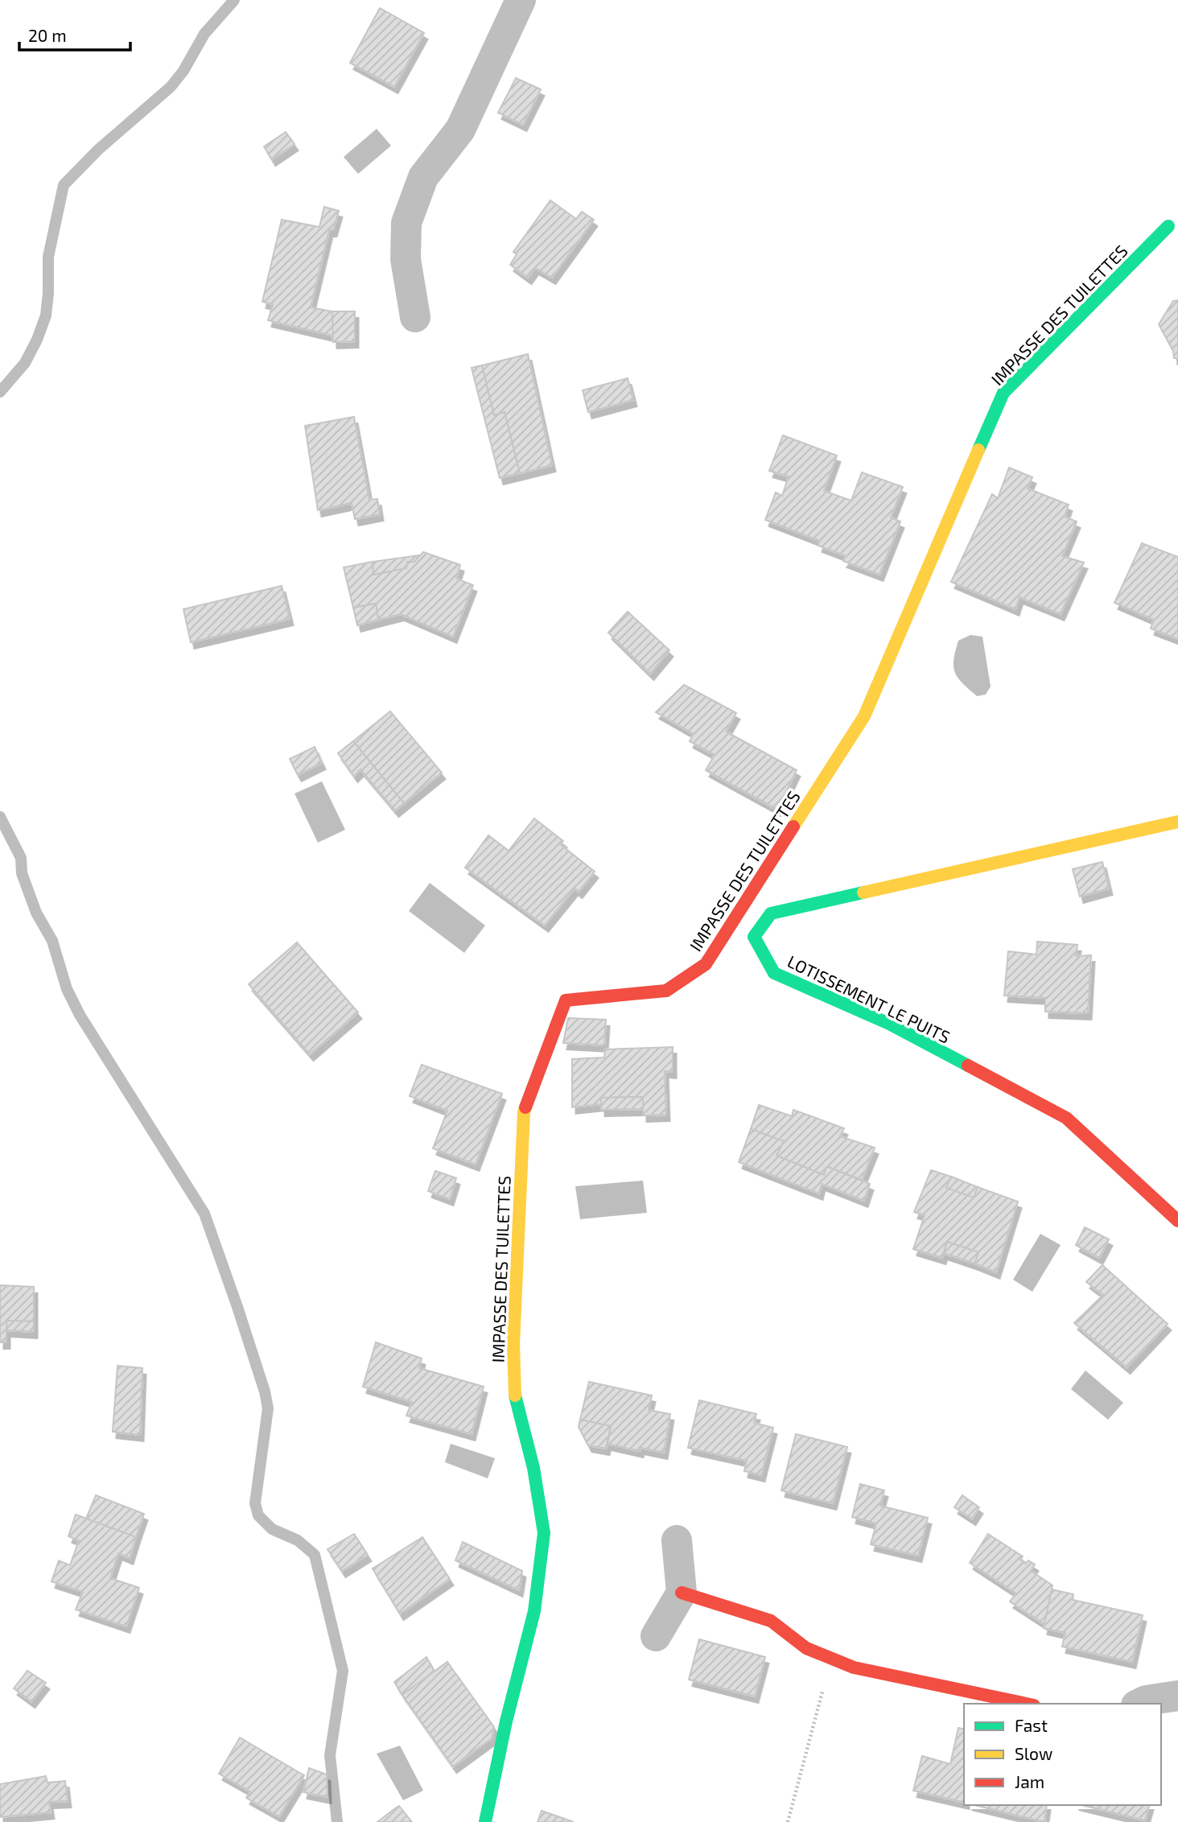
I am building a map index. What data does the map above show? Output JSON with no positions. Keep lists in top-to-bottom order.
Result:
{
  "streets": {
    "street": ["IMPASSE DES TUILETTES", "LOTISSEMENT LE PUITS"]
  },
  "legend": ["Fast", "Slow", "Jam"],
  "scale_bar": "20 m"
}
